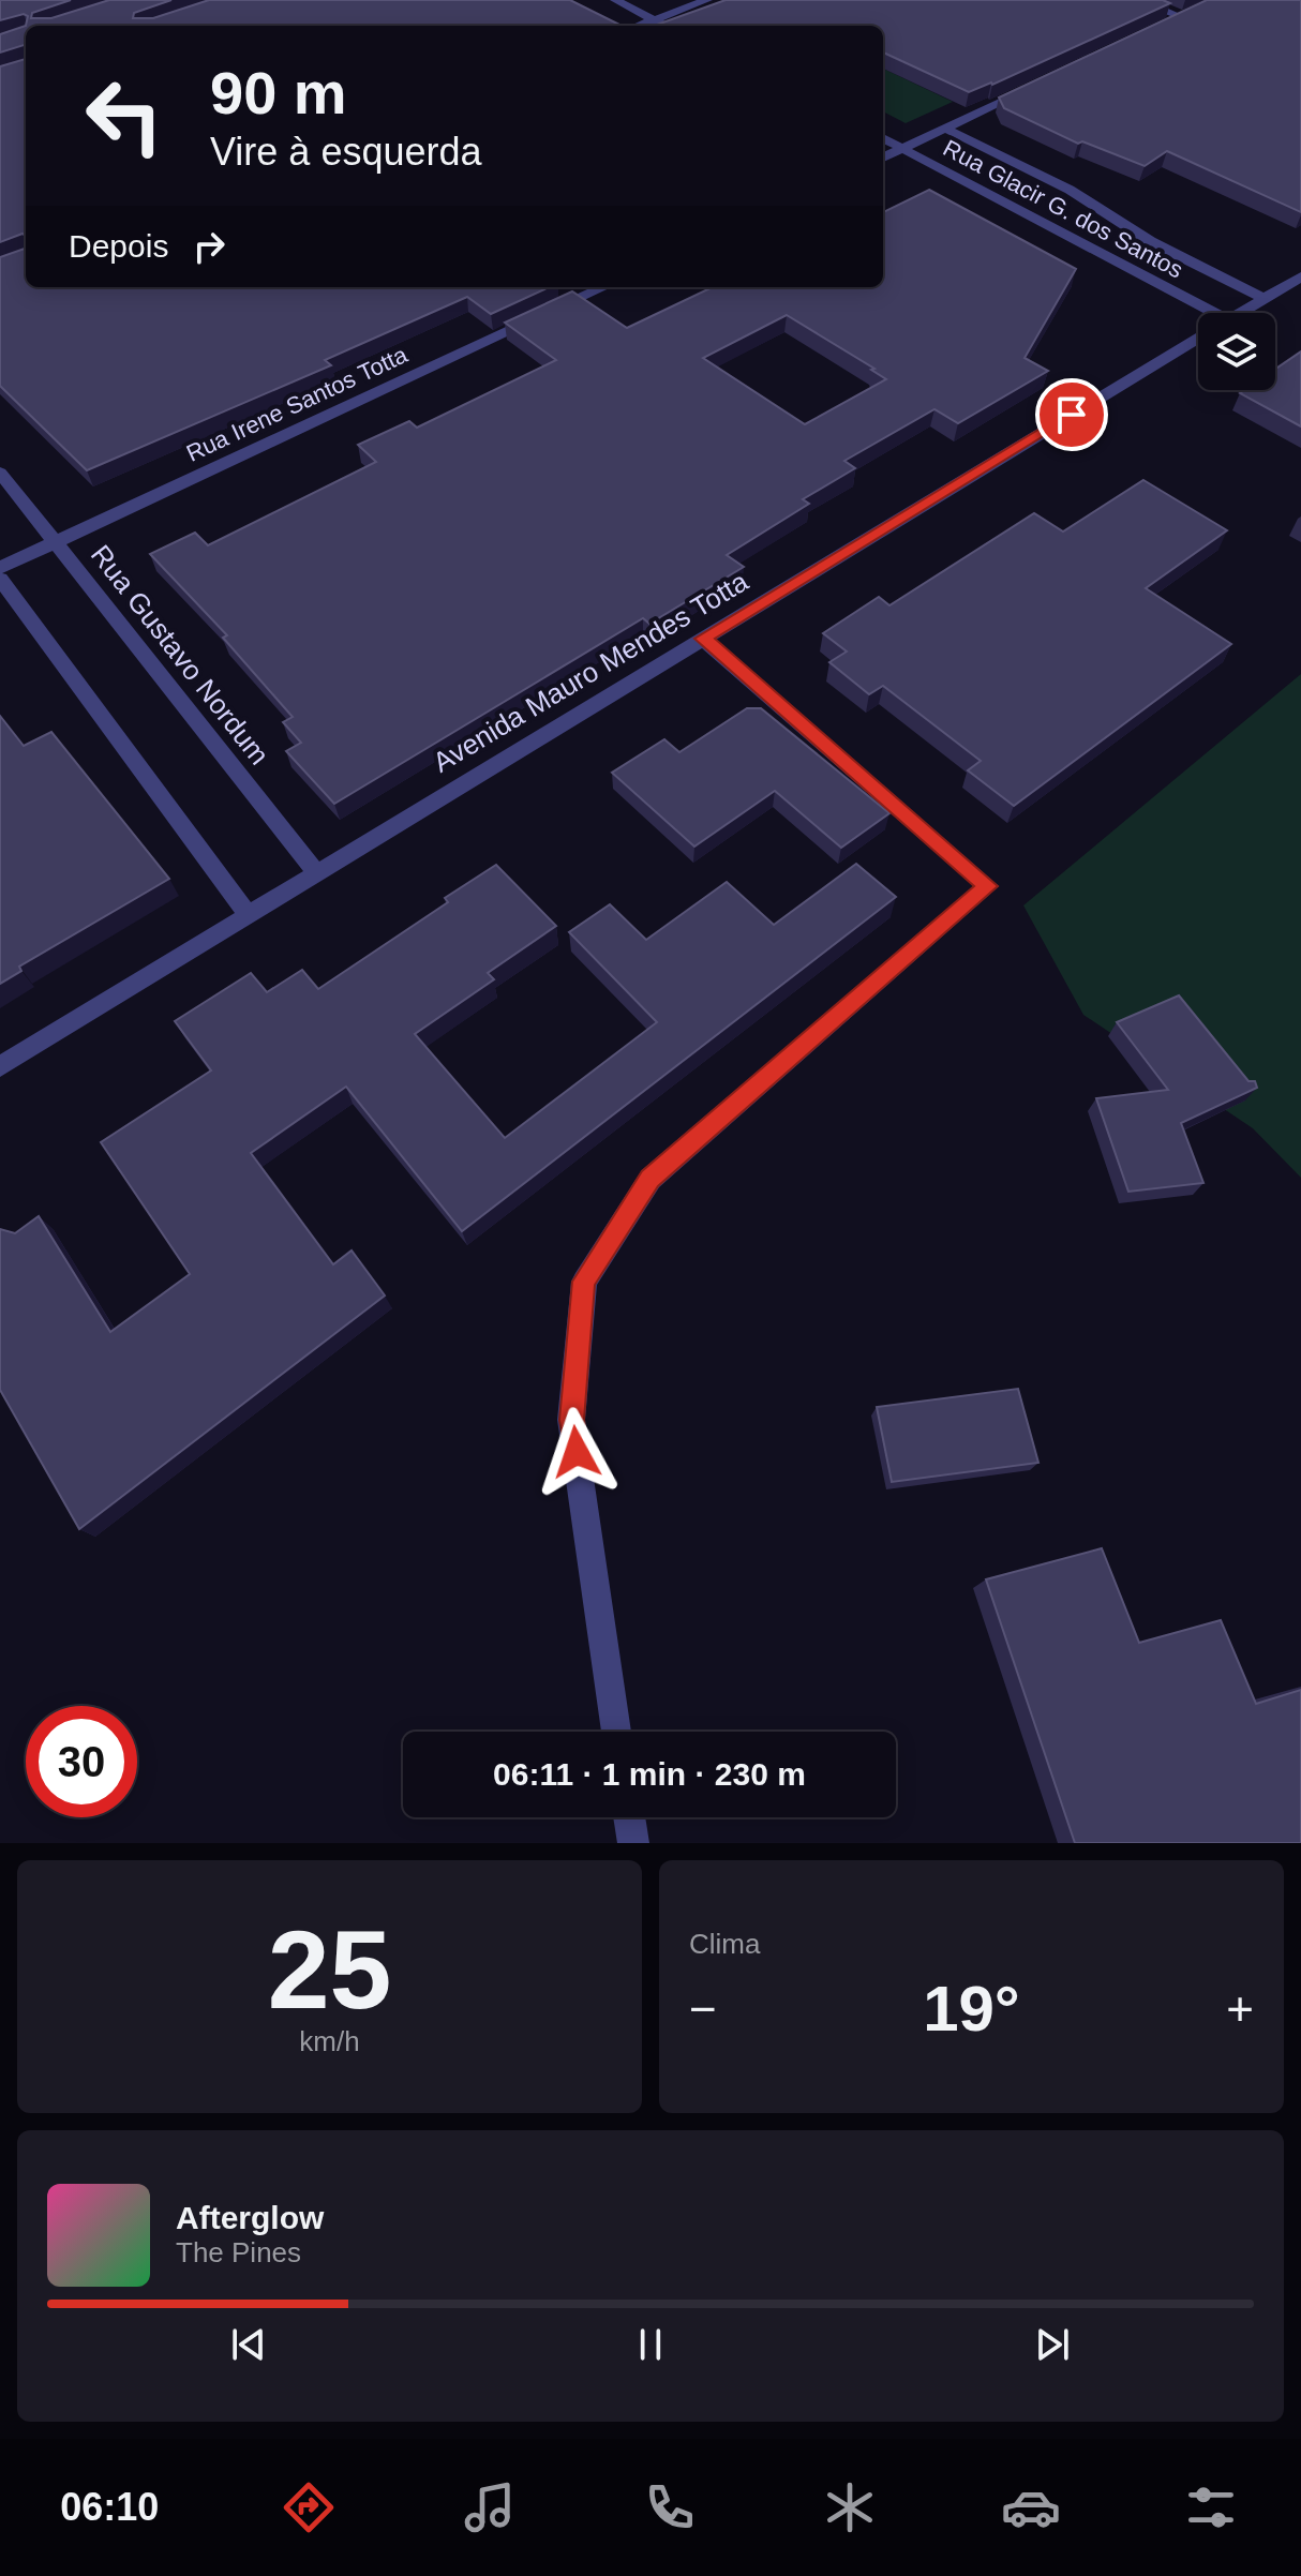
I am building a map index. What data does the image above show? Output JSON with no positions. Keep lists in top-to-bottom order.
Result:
{
  "streets": {
    "street": [
      "Rua Glacir G. dos Santos",
      "Rua Irene Santos Totta",
      "Rua Gustavo Nordum",
      "Avenida Mauro Mendes Totta"
    ]
  },
  "crossings": [
    ["Rua Irene Santos Totta", "Rua Gustavo Nordum"],
    ["Rua Gustavo Nordum", "Avenida Mauro Mendes Totta"]
  ],
  "page": {
    "turn": ["90 m", "Vire à esquerda"],
    "then": "Depois",
    "limit": "30",
    "trip": "06:11 · 1 min · 230 m",
    "tile": [
      ["25", "km/h"],
      "Clima"
    ],
    "heat": ["−", "19°", "+"],
    "song": ["Afterglow", "The Pines"],
    "tabs": "06:10"
  }
}
